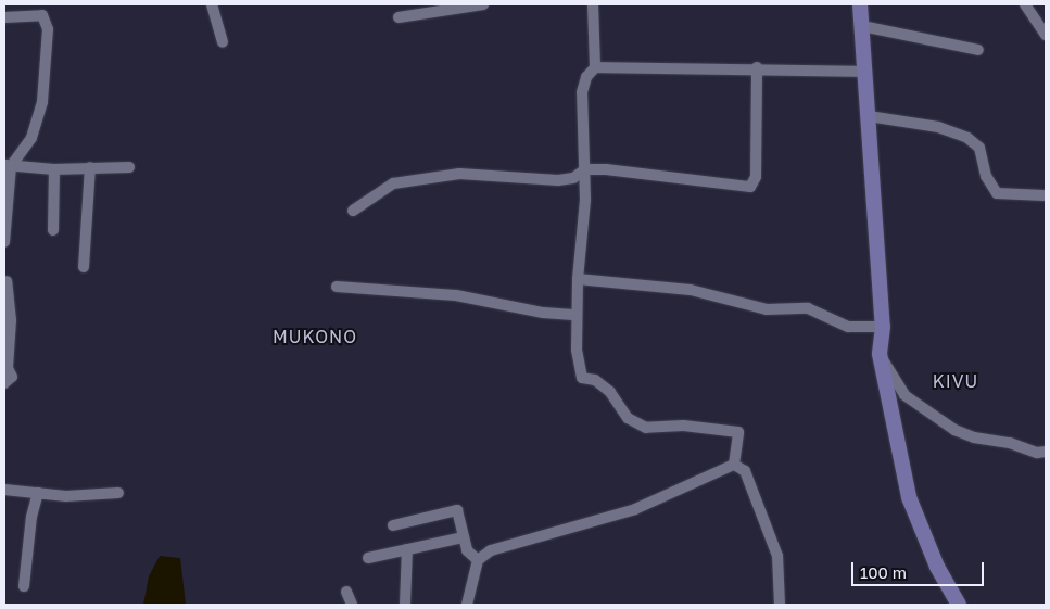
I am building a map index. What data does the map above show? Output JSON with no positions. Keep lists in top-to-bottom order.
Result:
{
  "districts": ["MUKONO", "KIVU"],
  "scale_bar": "100 m"
}
